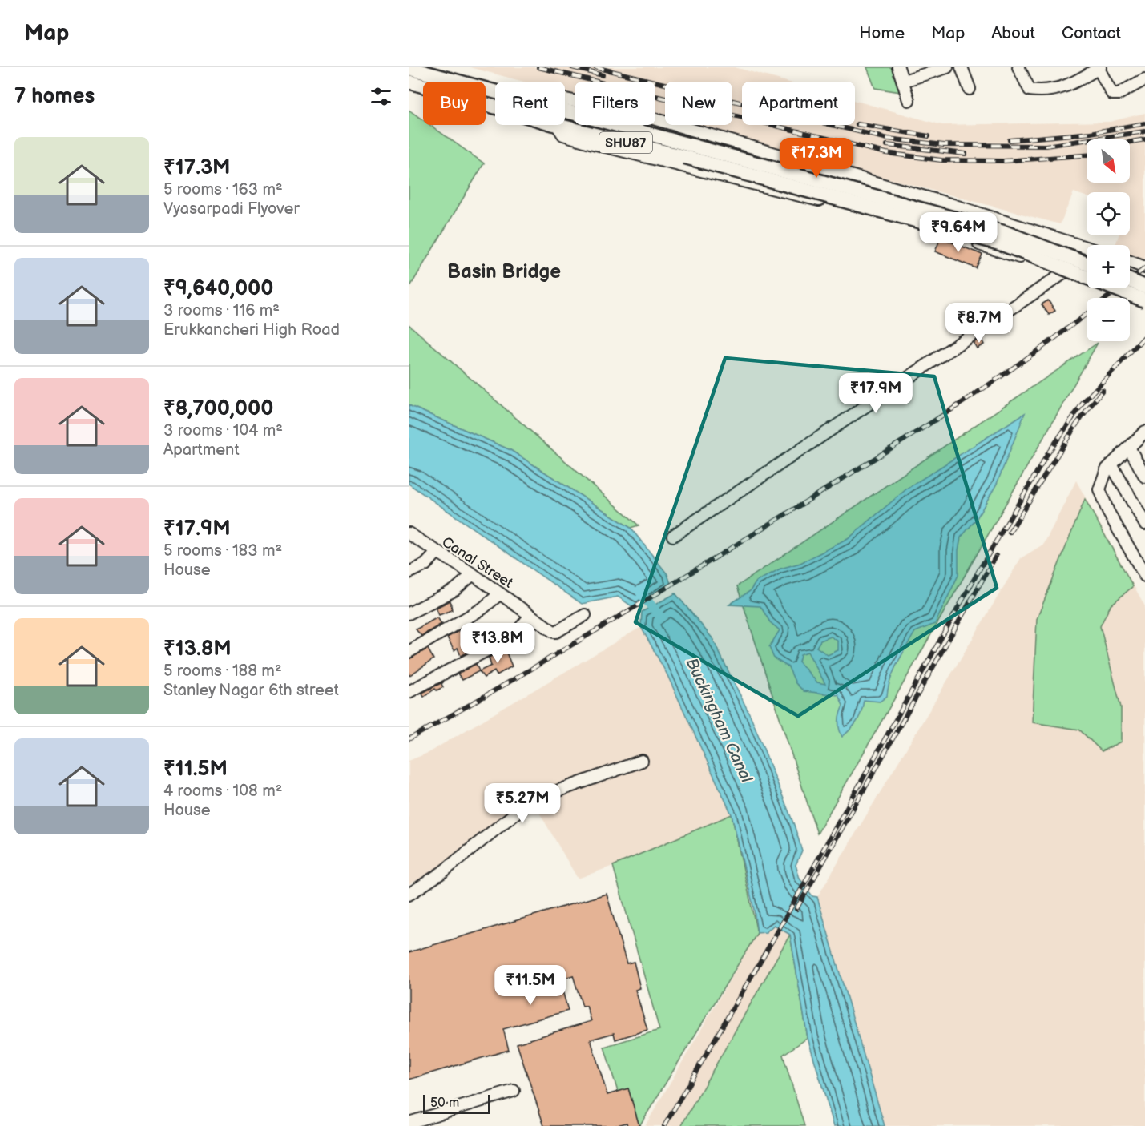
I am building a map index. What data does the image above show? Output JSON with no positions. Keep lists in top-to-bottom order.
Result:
{
  "streets": {
    "main road": ["SHU87"],
    "street": ["Canal Street"]
  },
  "districts": ["Basin Bridge"],
  "water": ["Buckingham Canal"],
  "scale_bar": "50 m",
  "north": "bottom right",
  "page": {
    "header": "Map",
    "nav": [
      "Home",
      "Map",
      "About",
      "Contact"
    ],
    "heading": "7 homes",
    "chip": [
      "Buy",
      "Rent",
      "Filters",
      "New",
      "Apartment"
    ],
    "list": [
      {
        "name": "₹17.3M",
        "note": "5 rooms · 163 m² · Vyasarpadi Flyover"
      },
      {
        "name": "₹9,640,000",
        "note": "3 rooms · 116 m² · Erukkancheri High Road"
      },
      {
        "name": "₹8,700,000",
        "note": "3 rooms · 104 m² · Apartment"
      },
      {
        "name": "₹17.9M",
        "note": "5 rooms · 183 m² · House"
      },
      {
        "name": "₹13.8M",
        "note": "5 rooms · 188 m² · Stanley Nagar 6th street"
      },
      {
        "name": "₹11.5M",
        "note": "4 rooms · 108 m² · House"
      }
    ],
    "price": [
      "₹17.3M",
      "₹9.64M",
      "₹8.7M",
      "₹17.9M",
      "₹13.8M",
      "₹5.27M",
      "₹11.5M"
    ],
    "map_buttons": ["+", "−"],
    "scale": "50 m"
  }
}
